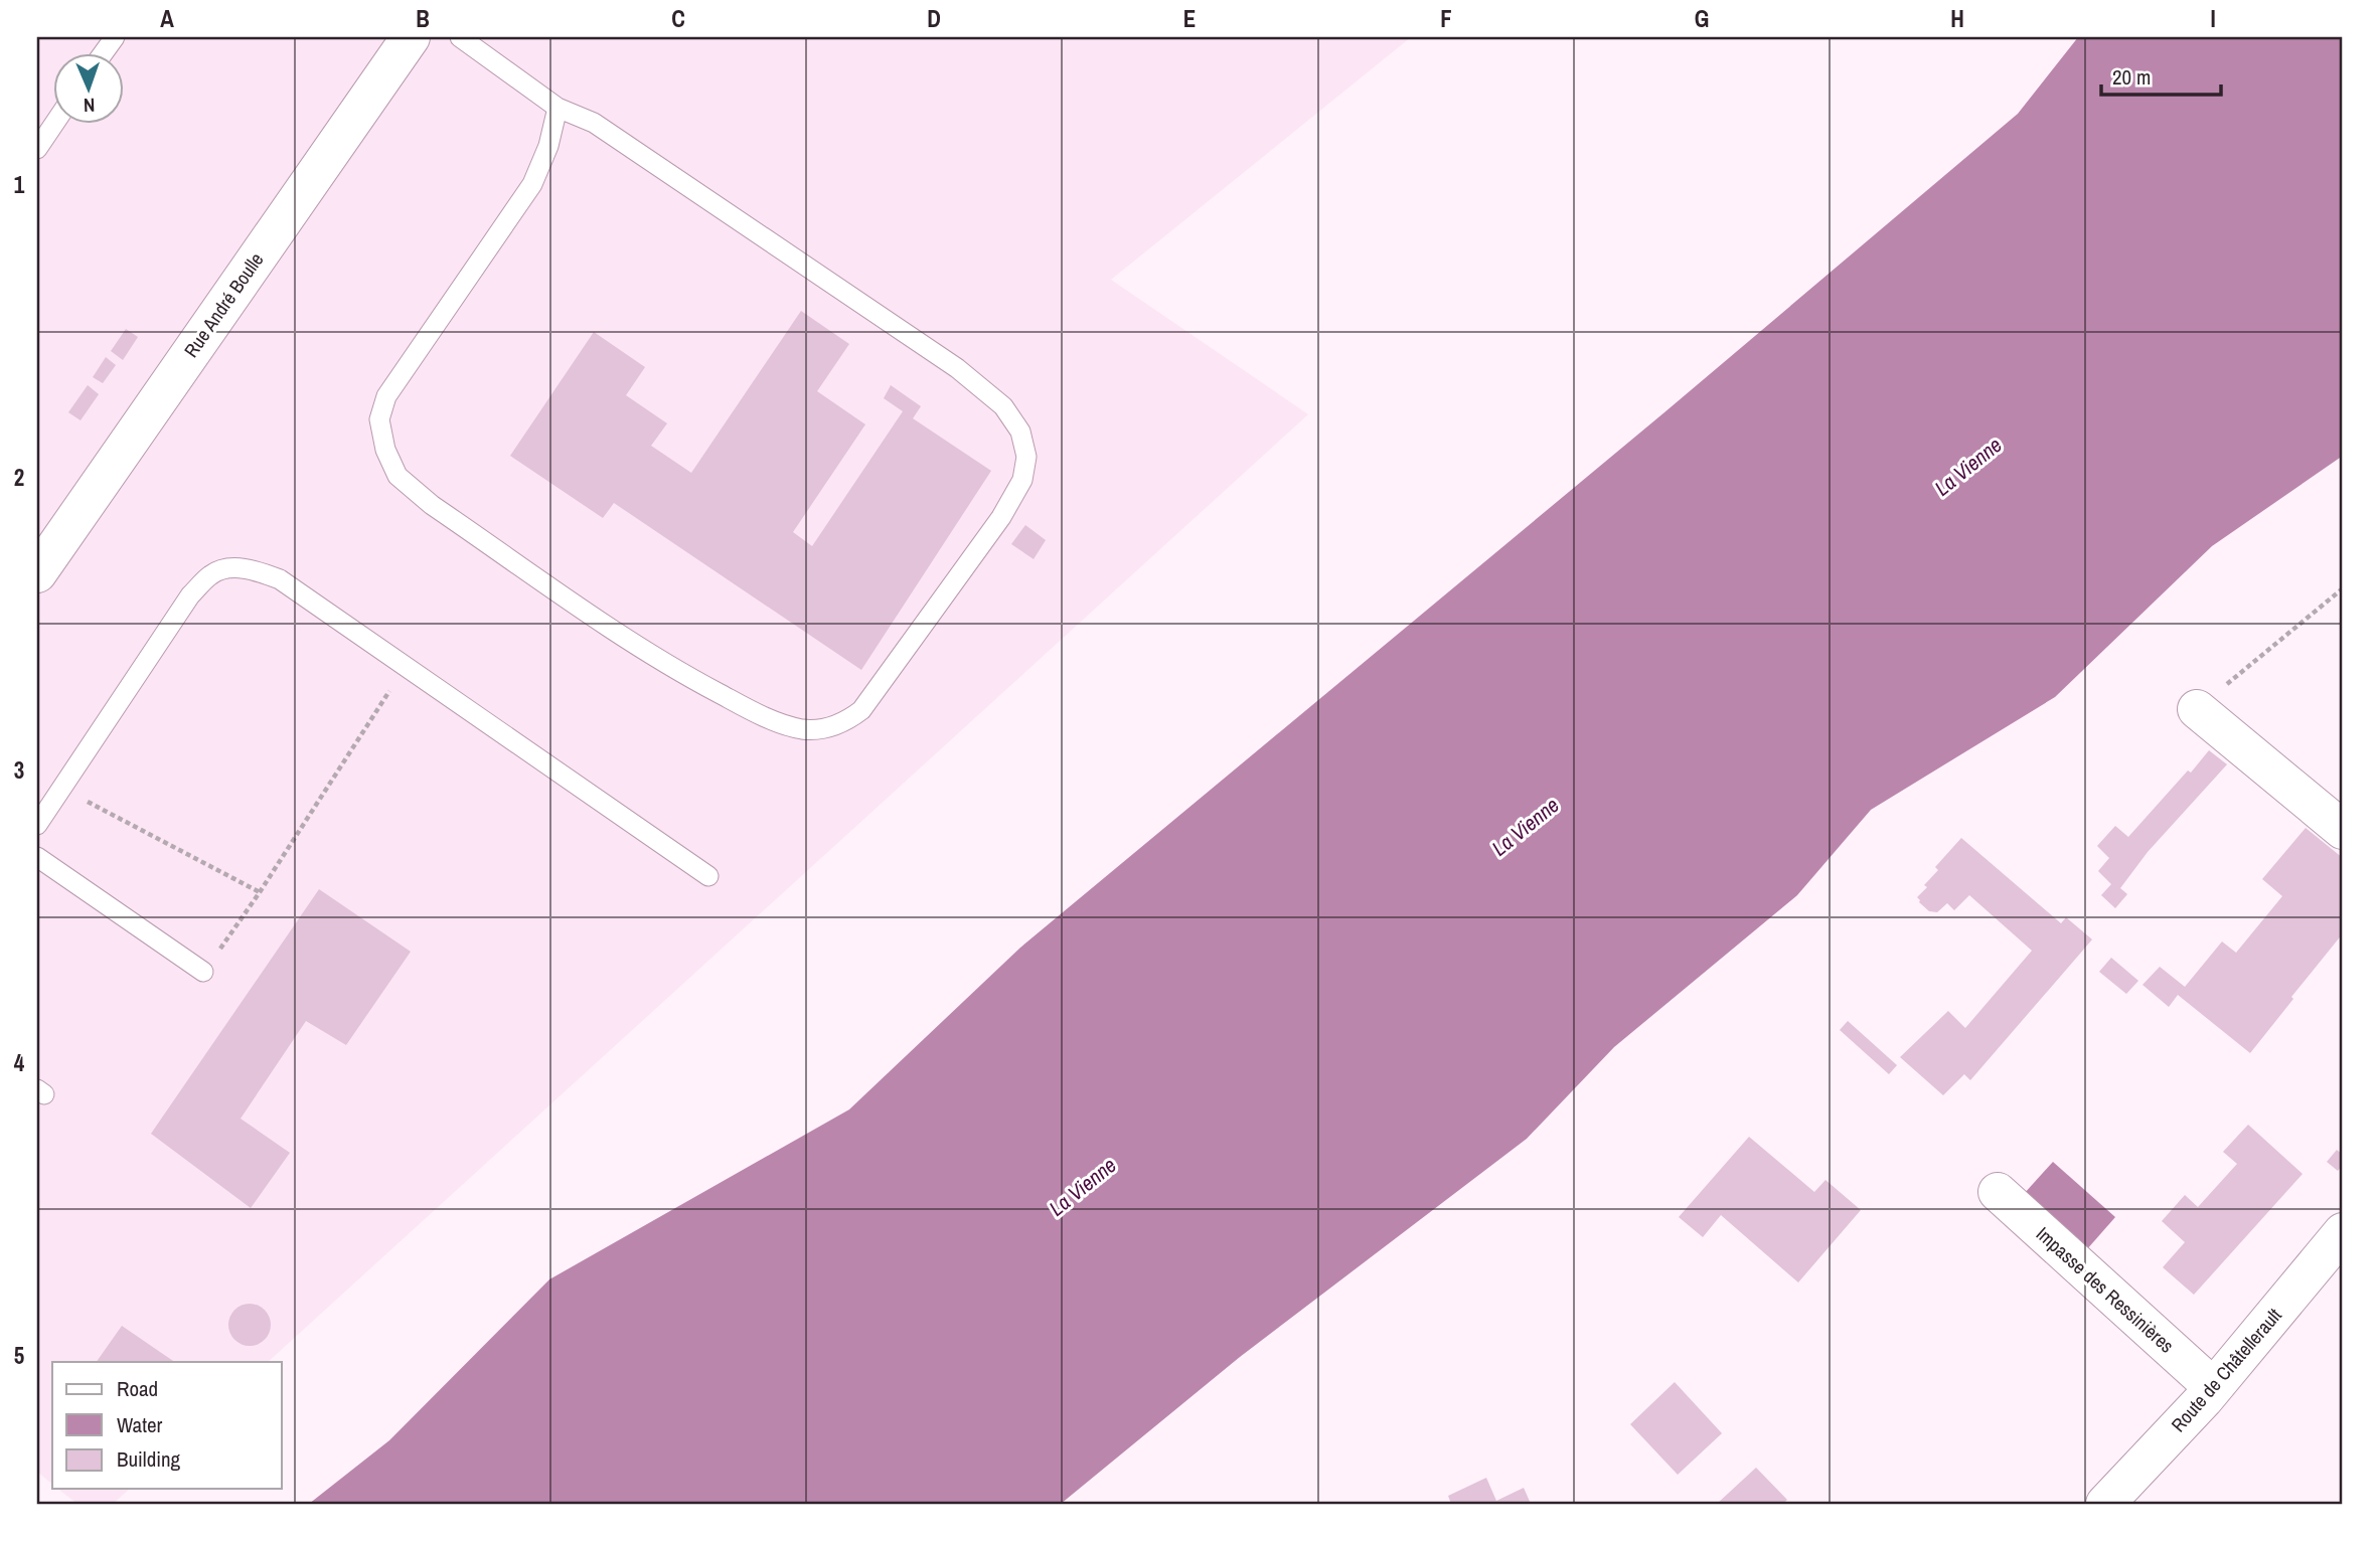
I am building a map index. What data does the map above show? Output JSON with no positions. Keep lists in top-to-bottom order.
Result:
{
  "streets": {
    "street": ["Rue André Boulle", "Impasse des Ressinières", "Route de Châtellerault"]
  },
  "crossings": [
    ["Impasse des Ressinières", "Route de Châtellerault"]
  ],
  "water": ["La Vienne"],
  "legend": ["Road", "Water", "Building"],
  "scale_bar": "20 m",
  "north": "bottom",
  "grid": {
    "columns": [
      "A",
      "B",
      "C",
      "D",
      "E",
      "F",
      "G",
      "H",
      "I"
    ],
    "rows": [
      "1",
      "2",
      "3",
      "4",
      "5"
    ]
  }
}
